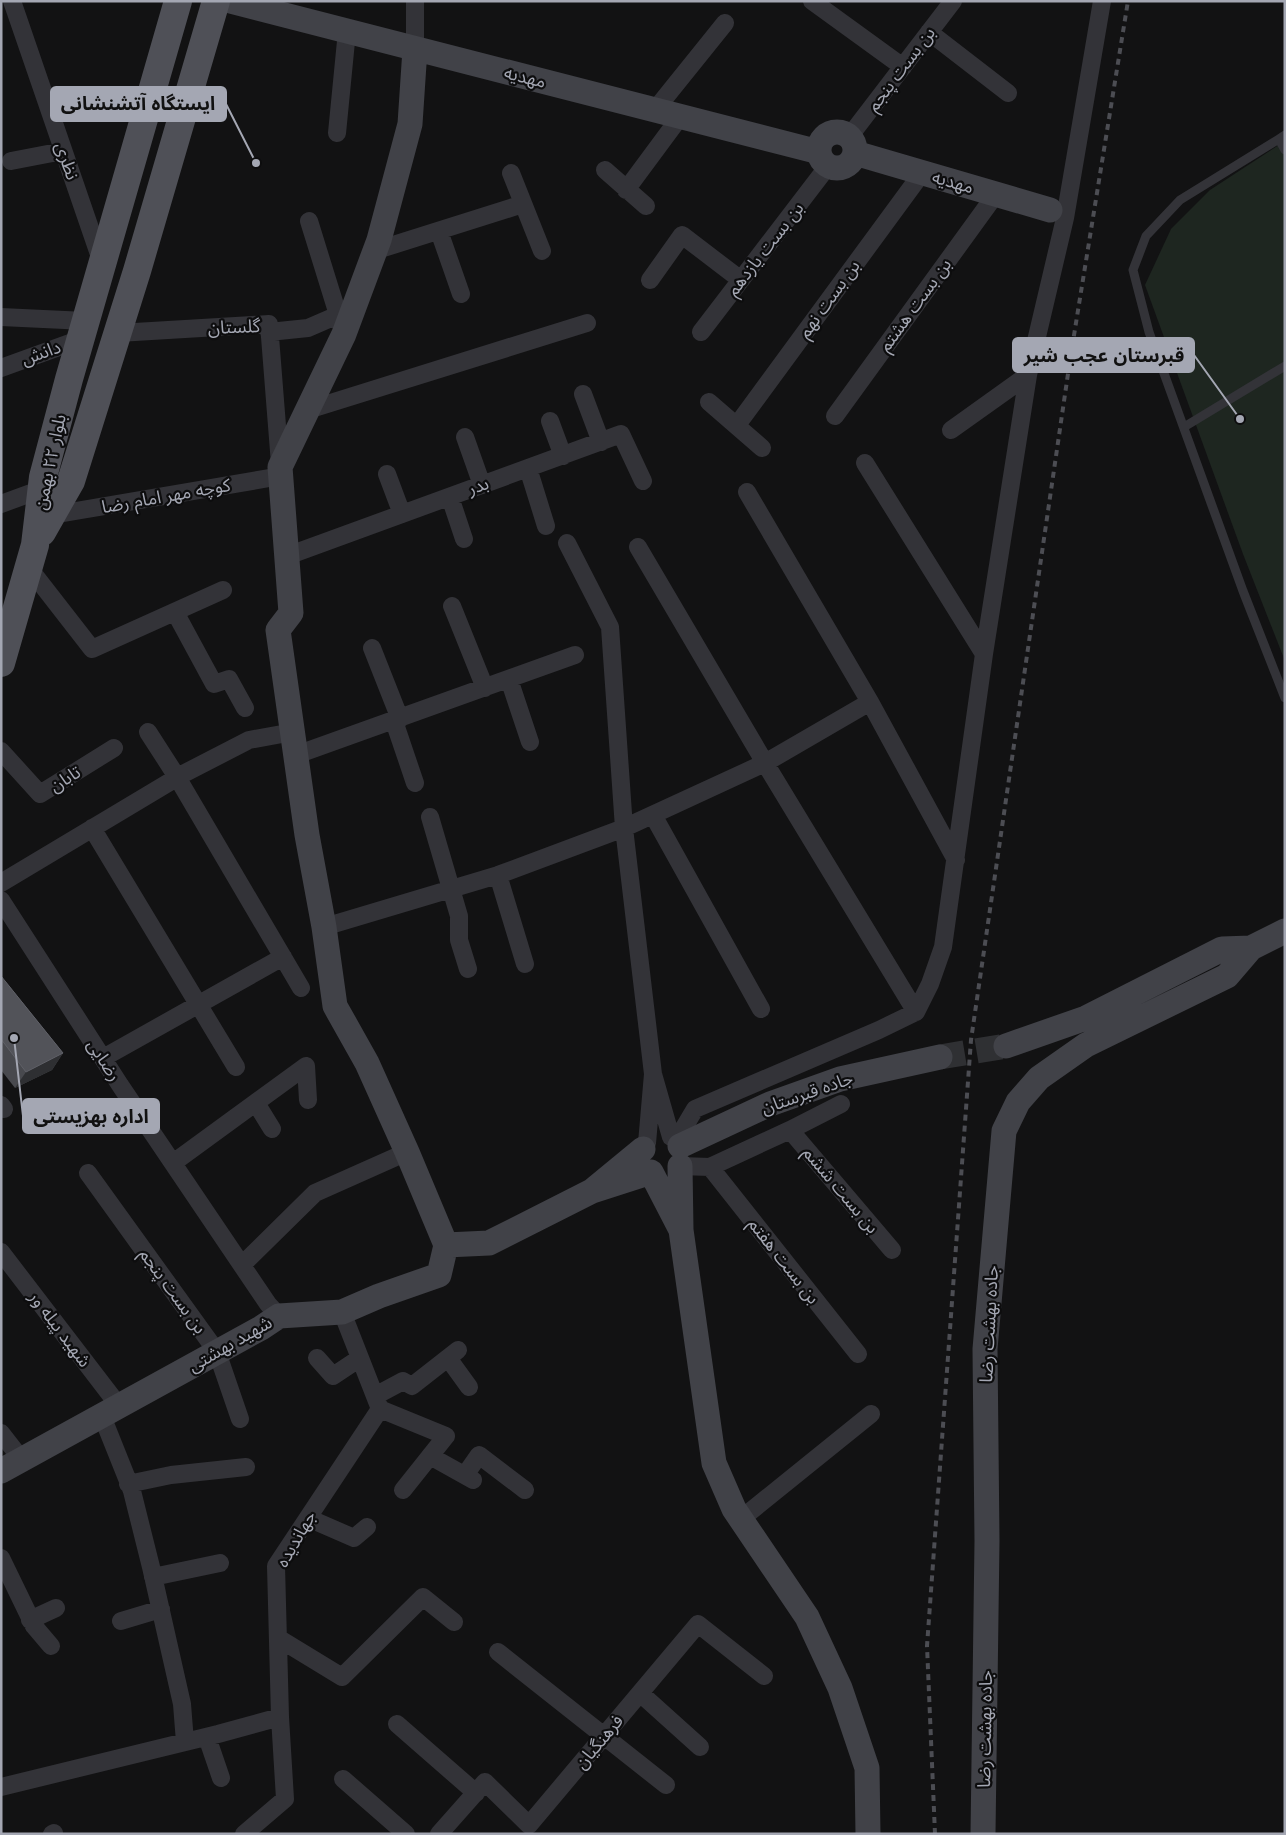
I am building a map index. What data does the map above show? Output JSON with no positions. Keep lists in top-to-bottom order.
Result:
{
  "streets": {
    "main road": ["بلوار ۲۲ بهمن"],
    "street": [
      "بن بست پنجم",
      "مهدیه",
      "نظری",
      "بن بست یازدهم",
      "بن بست نهم",
      "بن بست هشتم",
      "گلستان",
      "دانش",
      "بدر",
      "کوچه مهر امام رضا",
      "تابان",
      "رضایی",
      "جاده قبرستان",
      "بن بست ششم",
      "بن بست هفتم",
      "جاده بهشت رضا",
      "شهید پیله ور",
      "شهید بهشتی",
      "جهاندیده",
      "فرهنگیان"
    ]
  },
  "crossings": [
    ["بن بست پنجم", "مهدیه"],
    ["بن بست پنجم", "شهید بهشتی"],
    ["مهدیه", "بن بست یازدهم"],
    ["مهدیه", "بن بست نهم"],
    ["مهدیه", "بن بست هشتم"],
    ["نظری", "بلوار ۲۲ بهمن"],
    ["گلستان", "بلوار ۲۲ بهمن"],
    ["گلستان", "کوچه مهر امام رضا"],
    ["دانش", "بلوار ۲۲ بهمن"],
    ["بلوار ۲۲ بهمن", "کوچه مهر امام رضا"],
    ["رضایی", "شهید بهشتی"],
    ["شهید پیله ور", "شهید بهشتی"]
  ],
  "places": ["ایستگاه آتشنشانی", "قبرستان عجب شیر", "اداره بهزیستی"]
}
